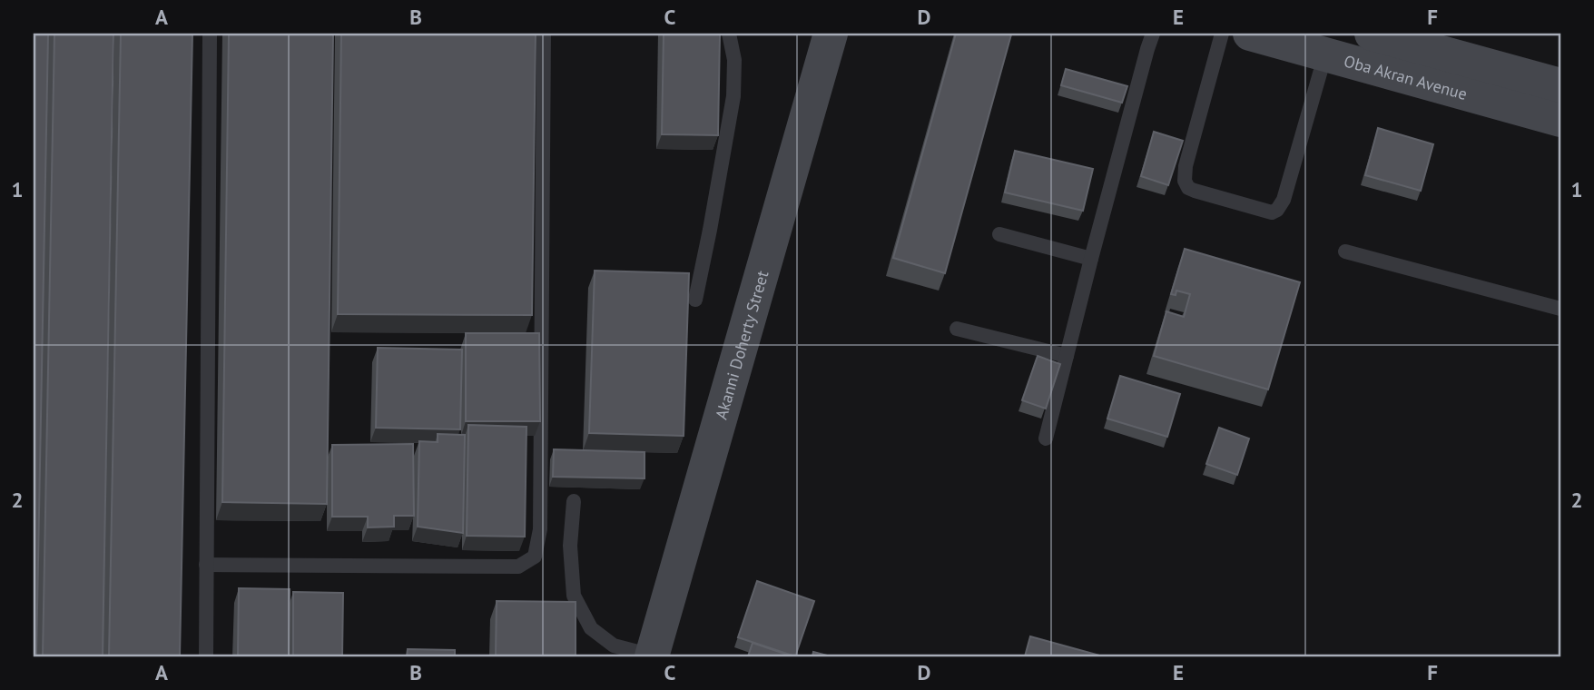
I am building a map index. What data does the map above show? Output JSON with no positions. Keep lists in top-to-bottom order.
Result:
{
  "streets": {
    "street": ["Oba Akran Avenue", "Akanni Doherty Street"]
  },
  "grid": {
    "columns": [
      "A",
      "B",
      "C",
      "D",
      "E",
      "F"
    ],
    "rows": ["1", "2"]
  }
}
